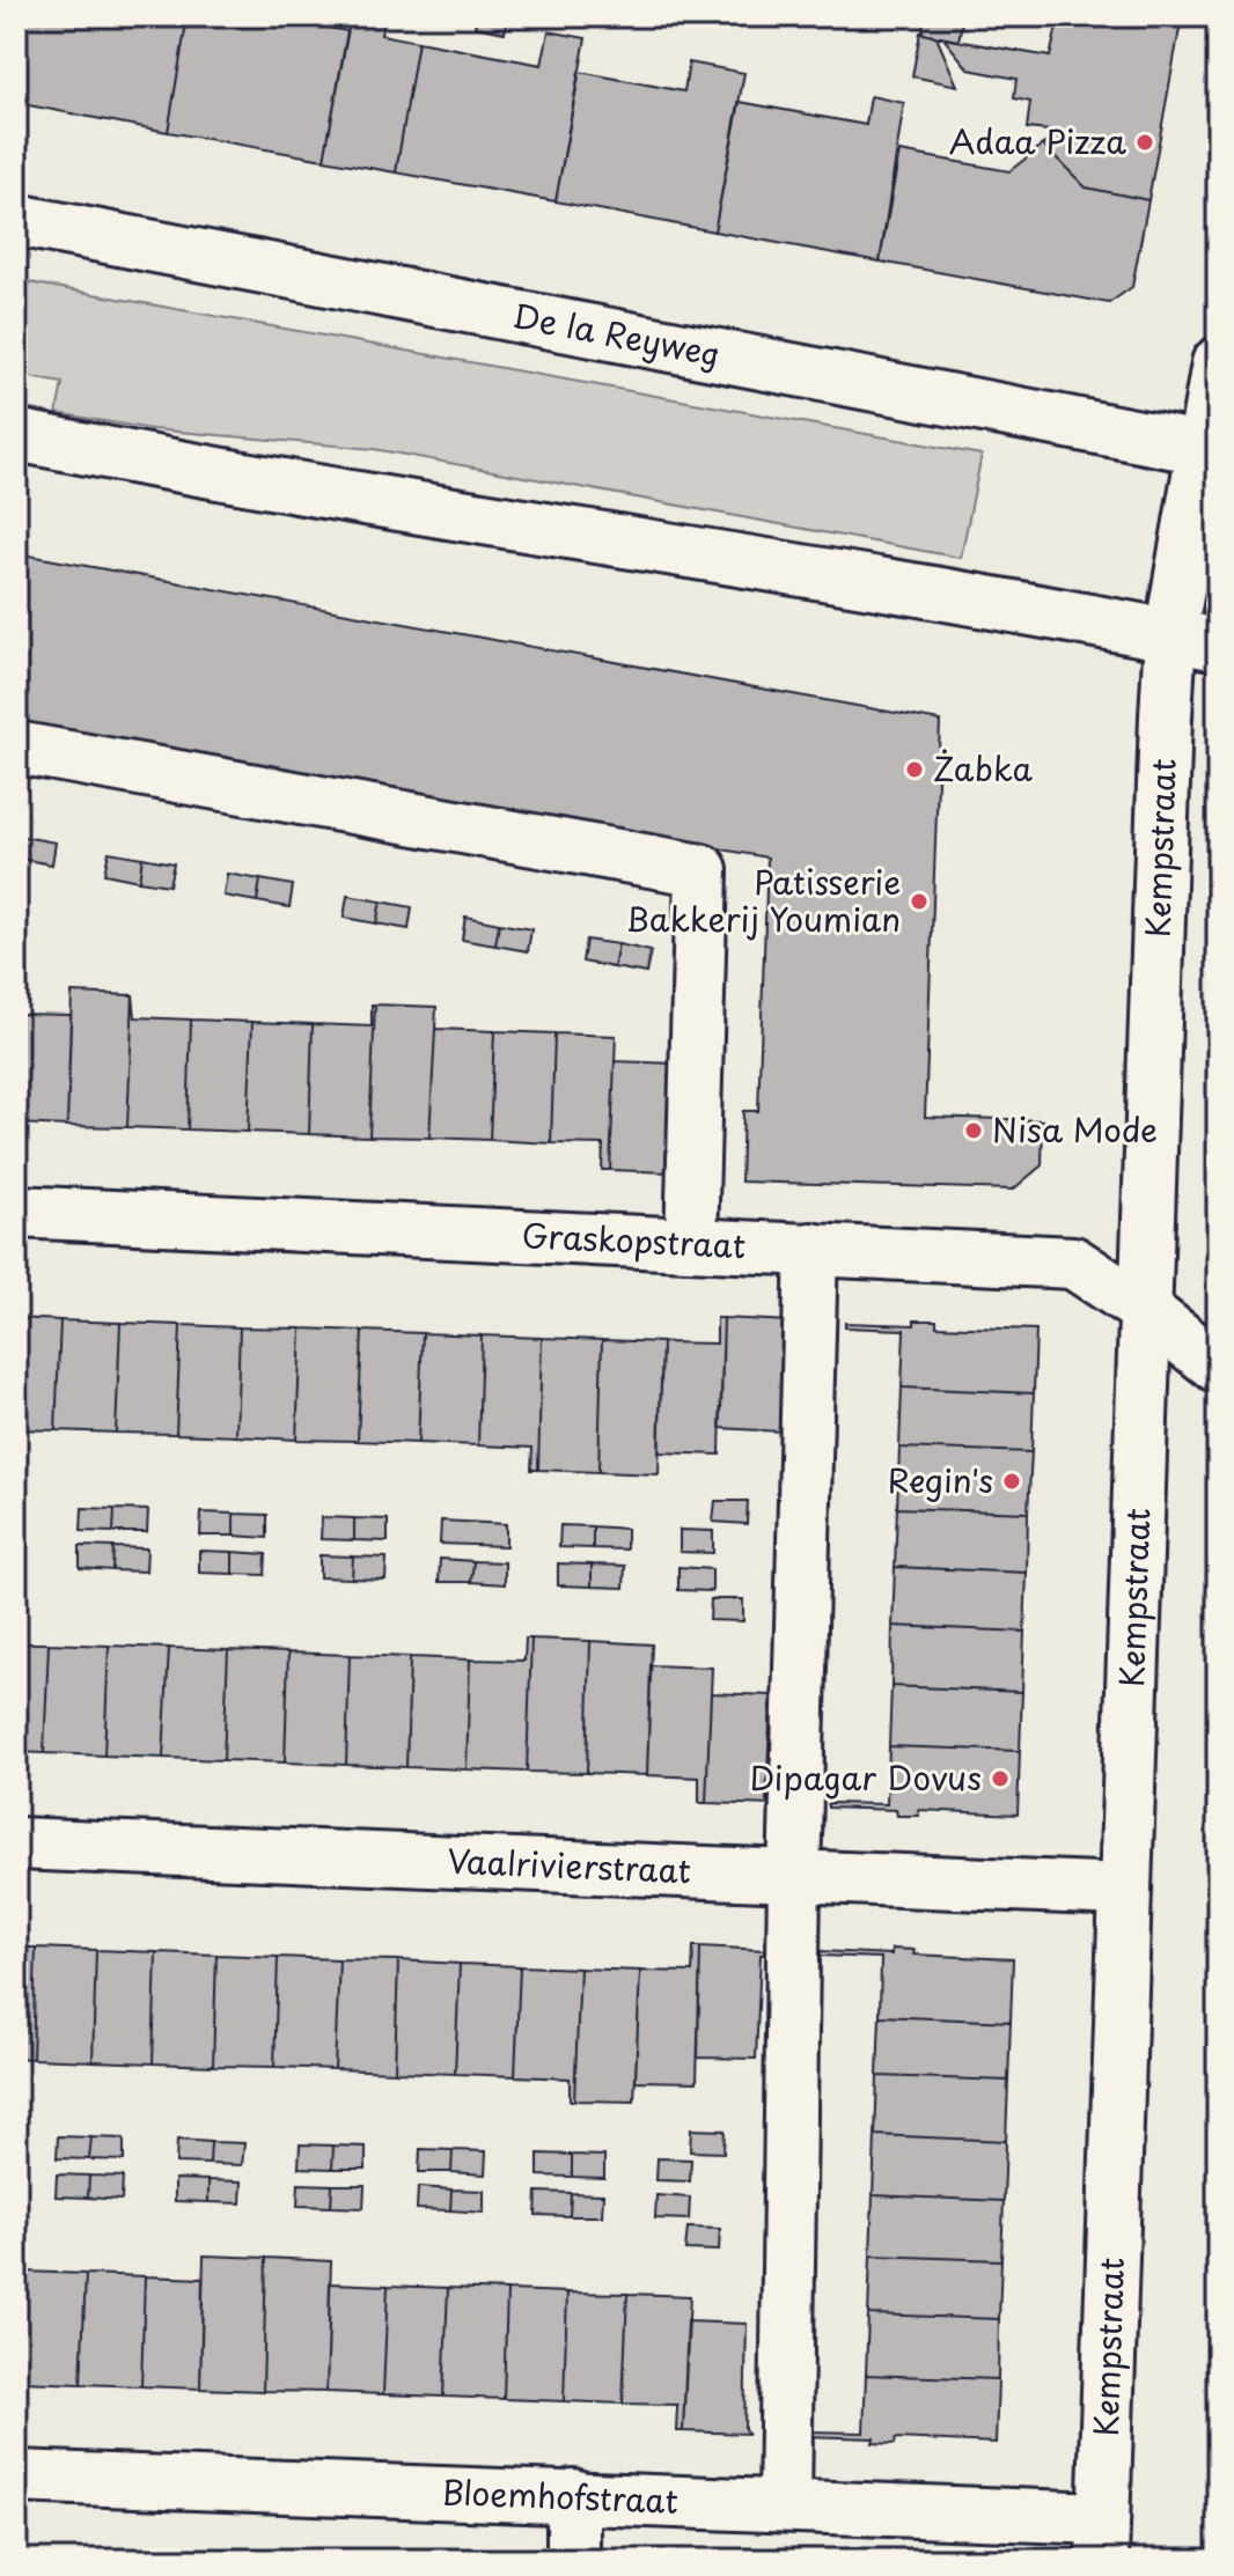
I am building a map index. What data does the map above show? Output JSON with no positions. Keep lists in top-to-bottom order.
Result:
{
  "streets": {
    "street": [
      "De la Reyweg",
      "Kempstraat",
      "Graskopstraat",
      "Vaalrivierstraat",
      "Bloemhofstraat"
    ]
  },
  "crossings": [
    ["De la Reyweg", "Kempstraat"],
    ["Kempstraat", "Graskopstraat"],
    ["Kempstraat", "Vaalrivierstraat"],
    ["Kempstraat", "Bloemhofstraat"]
  ],
  "places": [
    "Adaa Pizza",
    "Żabka",
    "Patisserie Bakkerij Youmian",
    "Nisa Mode",
    "Regin's",
    "Dipagar Dovus"
  ]
}
